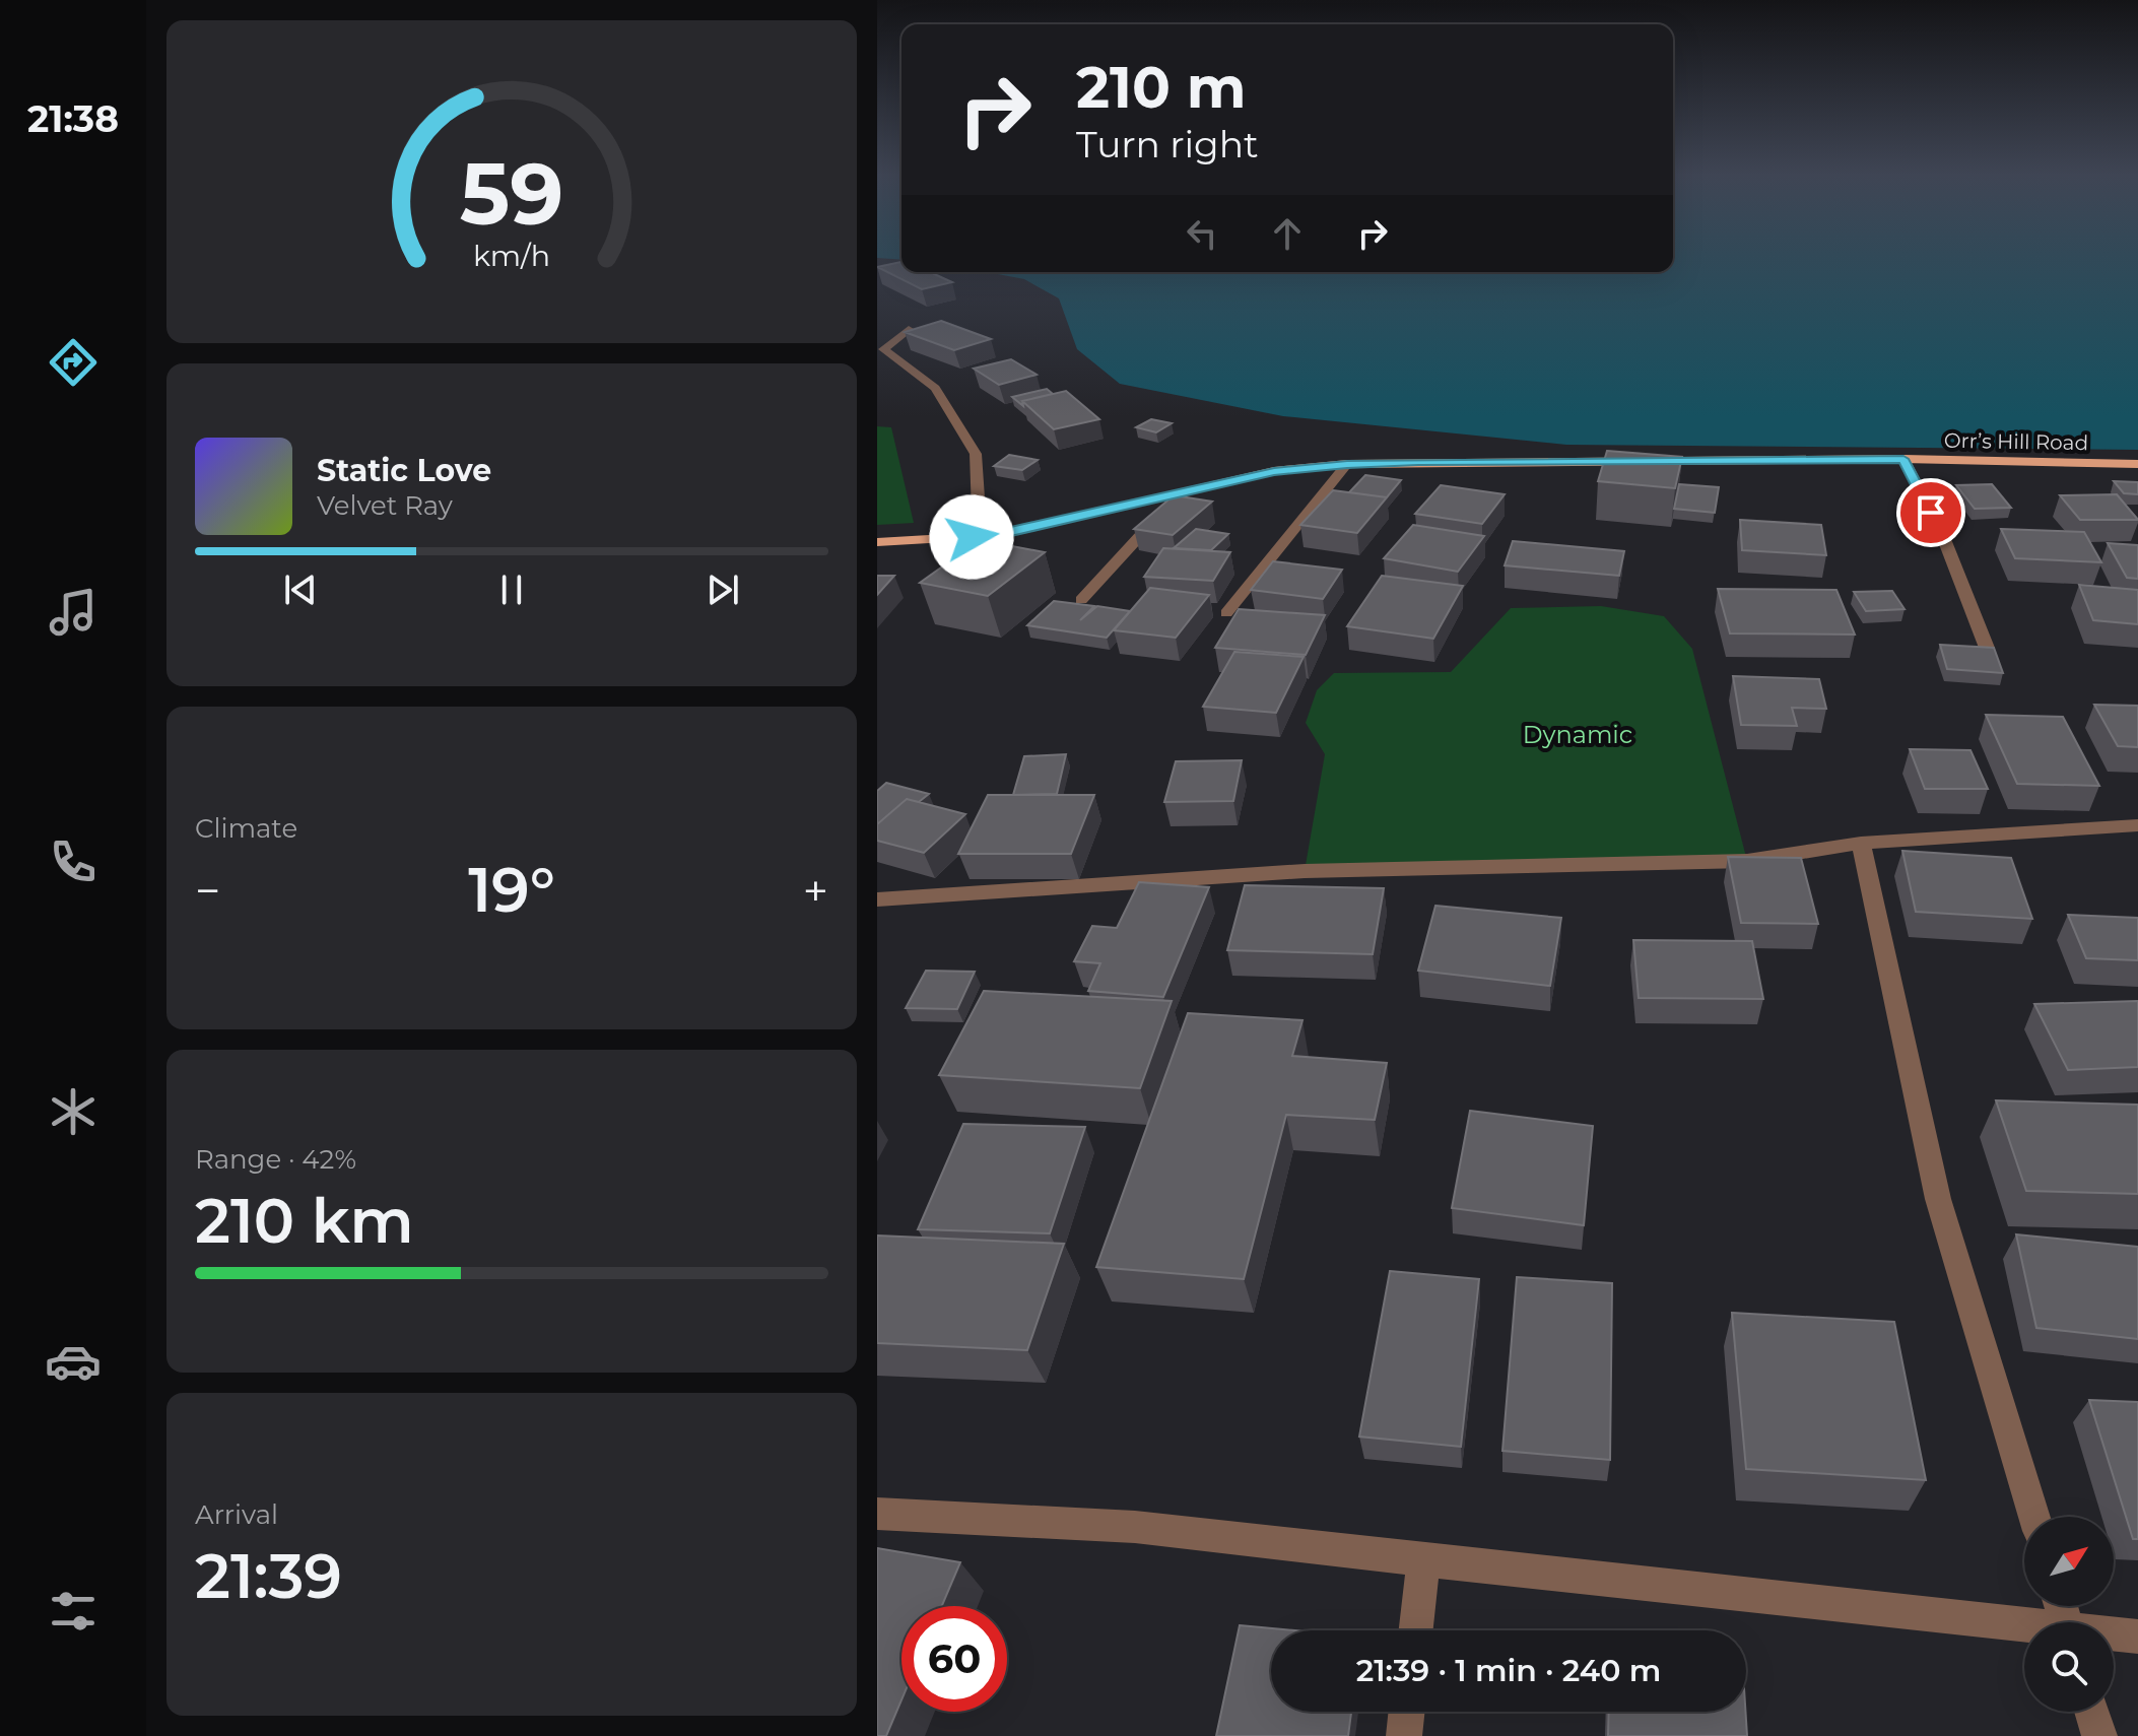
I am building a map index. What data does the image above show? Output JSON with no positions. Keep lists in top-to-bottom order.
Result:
{
  "streets": {
    "main road": ["Orr’s Hill Road"]
  },
  "parks": ["Dynamic"],
  "north": "top right",
  "page": {
    "tabs": "21:38",
    "turn": ["210 m", "Turn right"],
    "song": ["Static Love", "Velvet Ray"],
    "tile": [
      "Climate",
      ["Range · 42%", "210 km"],
      ["Arrival", "21:39"]
    ],
    "heat": ["−", "19°", "+"],
    "limit": "60",
    "trip": "21:39 · 1 min · 240 m",
    "gauge": ["59", "km/h"]
  }
}
